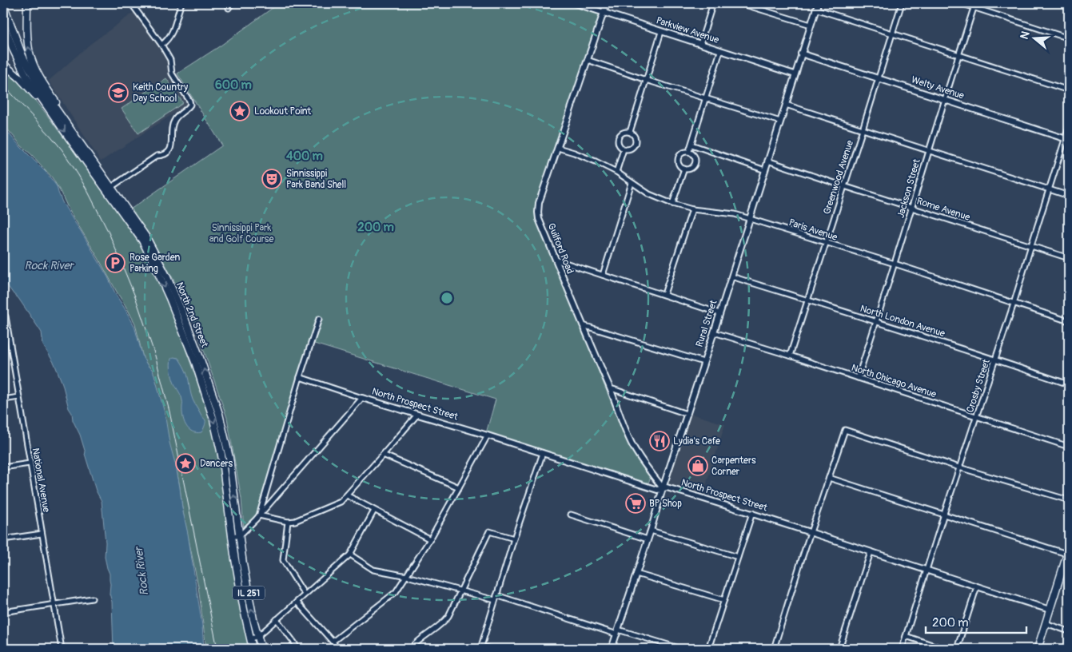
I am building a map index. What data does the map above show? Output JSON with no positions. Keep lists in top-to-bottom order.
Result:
{
  "streets": {
    "main road": ["North 2nd Street", "IL 251"],
    "street": [
      "Parkview Avenue",
      "Welty Avenue",
      "Greenwood Avenue",
      "Jackson Street",
      "Rome Avenue",
      "Paris Avenue",
      "Guilford Road",
      "North London Avenue",
      "Rural Street",
      "North Chicago Avenue",
      "Crosby Street",
      "North Prospect Street",
      "National Avenue"
    ]
  },
  "crossings": [
    ["Parkview Avenue", "Guilford Road"],
    ["Parkview Avenue", "Rural Street"],
    ["Welty Avenue", "Greenwood Avenue"],
    ["Welty Avenue", "Jackson Street"],
    ["Welty Avenue", "Rural Street"],
    ["Welty Avenue", "Crosby Street"],
    ["Greenwood Avenue", "Rome Avenue"],
    ["Greenwood Avenue", "Paris Avenue"],
    ["Greenwood Avenue", "North London Avenue"],
    ["Greenwood Avenue", "North Chicago Avenue"],
    ["Jackson Street", "Rome Avenue"],
    ["Jackson Street", "Paris Avenue"],
    ["Jackson Street", "North London Avenue"],
    ["Jackson Street", "North Chicago Avenue"],
    ["Rome Avenue", "Rural Street"],
    ["Rome Avenue", "Crosby Street"],
    ["Paris Avenue", "Guilford Road"],
    ["Paris Avenue", "Rural Street"],
    ["Paris Avenue", "Crosby Street"],
    ["Guilford Road", "Rural Street"],
    ["Guilford Road", "North Prospect Street"],
    ["North London Avenue", "Rural Street"],
    ["North London Avenue", "Crosby Street"],
    ["Rural Street", "North Chicago Avenue"],
    ["Rural Street", "North Prospect Street"],
    ["North Chicago Avenue", "Crosby Street"],
    ["Crosby Street", "North Prospect Street"]
  ],
  "water": ["Rock River"],
  "parks": ["Sinnissippi Park and Golf Course"],
  "places": {
    "school or university": ["Keith Country Day School"],
    "place": ["Lookout Point", "Dancers"],
    "theatre": ["Sinnissippi Park Band Shell"],
    "parking": ["Rose Garden Parking"],
    "restaurant": ["Lydia's Cafe"],
    "shop": ["Carpenters Corner"],
    "supermarket": ["BP Shop"]
  },
  "scale_bar": "200 m",
  "north": "left",
  "rings": ["600 m", "400 m", "200 m"]
}
